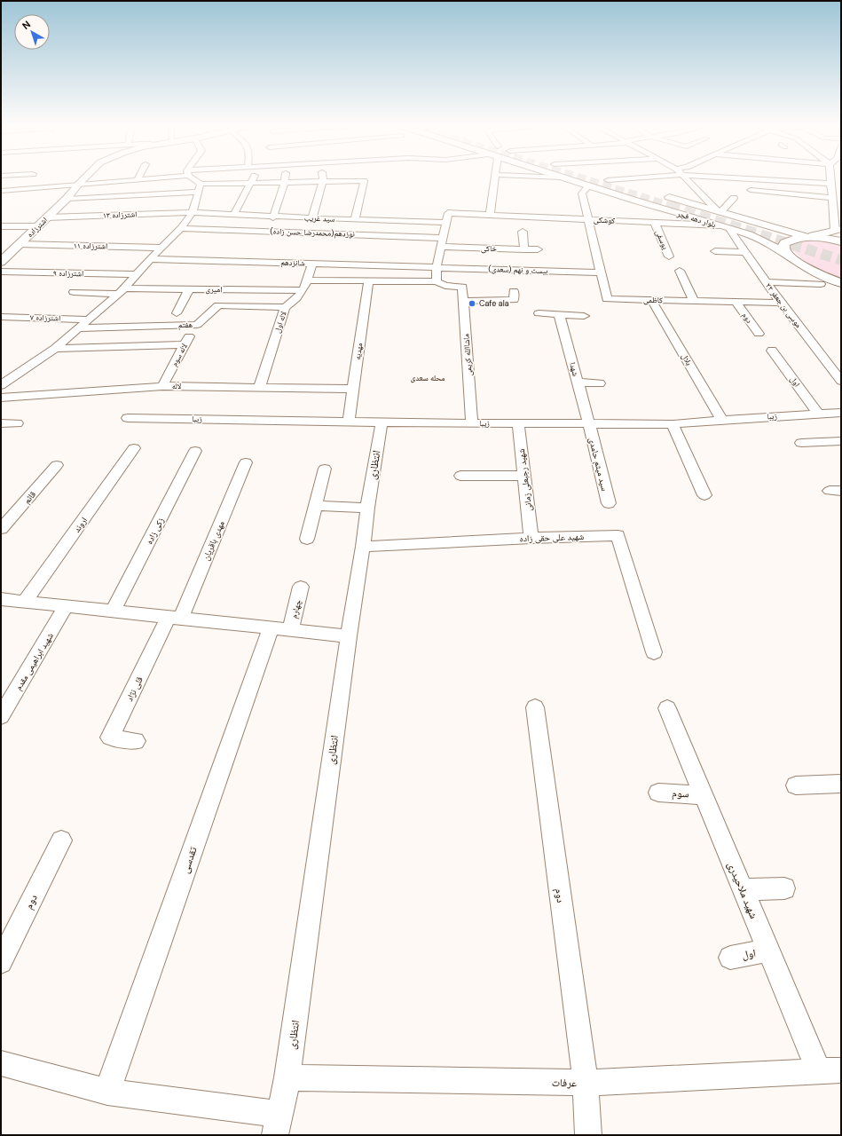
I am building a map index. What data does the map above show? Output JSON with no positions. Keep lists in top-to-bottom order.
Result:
{
  "streets": {
    "main road": ["بلوار دهه فجر"],
    "street": [
      "اشترزاده ۱۳",
      "سید غریب",
      "کوشکی",
      "اشترزاده",
      "نوزدهم(محمدرضا حسن زاده)",
      "یوسفی",
      "اشترزاده ۱۱",
      "خاکی",
      "شانزدهم",
      "بیست و نهم (سعدی)",
      "اشترزاده ۹",
      "امیری",
      "کاظمی",
      "موسی بن جعفر ۲۲",
      "اشترزاده ۷",
      "دوم",
      "لاله اول",
      "هفتم",
      "مهدیه",
      "لاله سوم",
      "ماشاالله کریمی",
      "بلال",
      "شهدا",
      "اول",
      "لاله",
      "زیبا",
      "سید میثم حامدی",
      "انتظاری",
      "شهید رجبعلی زمانی",
      "قائم",
      "اروند",
      "زکی زاده",
      "شهید علی حقی زاده",
      "مهدی باقریان",
      "چهارم",
      "شهید ابراهیمی مقدم",
      "قلی نژاد",
      "سوم",
      "تقدسی",
      "شهید ملاحیدری",
      "عرفات"
    ]
  },
  "crossings": [
    ["اشترزاده ۱۳", "سید غریب"],
    ["اشترزاده ۱۳", "اشترزاده"],
    ["سید غریب", "کوشکی"],
    ["بلوار دهه فجر", "کوشکی"],
    ["بلوار دهه فجر", "کاظمی"],
    ["بلوار دهه فجر", "موسی بن جعفر ۲۲"],
    ["کوشکی", "یوسفی"],
    ["کوشکی", "کاظمی"],
    ["اشترزاده", "اشترزاده ۱۱"],
    ["شانزدهم", "بیست و نهم (سعدی)"],
    ["شانزدهم", "لاله اول"],
    ["بیست و نهم (سعدی)", "کاظمی"],
    ["امیری", "لاله اول"],
    ["کاظمی", "موسی بن جعفر ۲۲"],
    ["کاظمی", "دوم"],
    ["کاظمی", "بلال"],
    ["دوم", "عرفات"],
    ["لاله اول", "هفتم"],
    ["لاله اول", "لاله"],
    ["هفتم", "لاله سوم"],
    ["مهدیه", "لاله"],
    ["مهدیه", "زیبا"],
    ["لاله سوم", "لاله"],
    ["ماشاالله کریمی", "زیبا"],
    ["بلال", "زیبا"],
    ["شهدا", "زیبا"],
    ["شهدا", "سید میثم حامدی"],
    ["اول", "زیبا"],
    ["اول", "شهید ملاحیدری"],
    ["زیبا", "سید میثم حامدی"],
    ["زیبا", "انتظاری"],
    ["زیبا", "شهید رجبعلی زمانی"],
    ["انتظاری", "شهید علی حقی زاده"],
    ["انتظاری", "عرفات"],
    ["شهید رجبعلی زمانی", "شهید علی حقی زاده"],
    ["مهدی باقریان", "قلی نژاد"],
    ["چهارم", "تقدسی"],
    ["سوم", "شهید ملاحیدری"],
    ["شهید ملاحیدری", "عرفات"]
  ],
  "districts": ["محله سعدی"],
  "places": ["Cafe ala"],
  "north": "top left"
}
